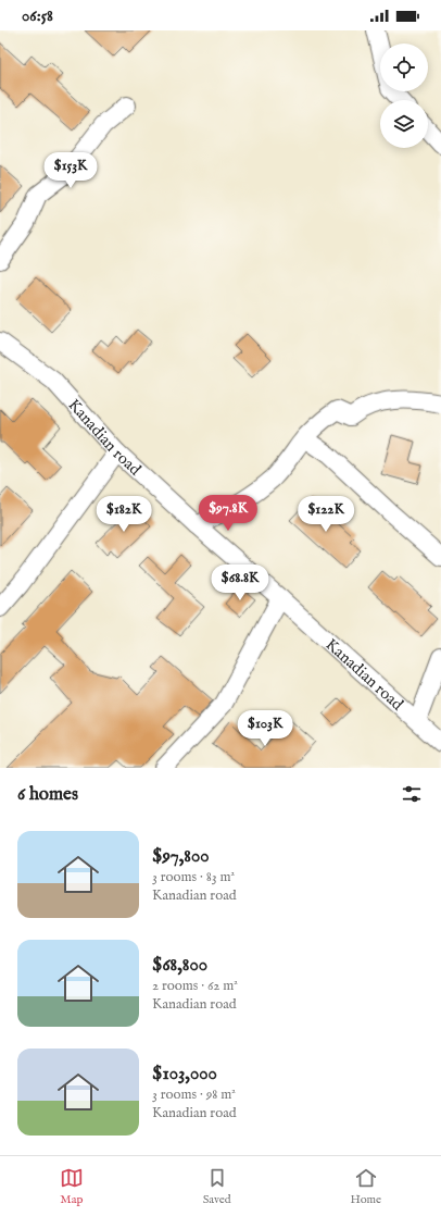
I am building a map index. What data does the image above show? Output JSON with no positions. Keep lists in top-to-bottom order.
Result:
{
  "streets": {
    "street": ["Kanadian road"]
  },
  "page": {
    "status": "06:58",
    "price": [
      "$153K",
      "$97.8K",
      "$182K",
      "$122K",
      "$68.8K",
      "$103K"
    ],
    "heading": "6 homes",
    "list": [
      {
        "name": "$97,800",
        "note": "3 rooms · 83 m² · Kanadian road"
      },
      {
        "name": "$68,800",
        "note": "2 rooms · 62 m² · Kanadian road"
      },
      {
        "name": "$103,000",
        "note": "3 rooms · 98 m² · Kanadian road"
      }
    ],
    "tabs": ["Map", "Saved", "Home"]
  }
}
